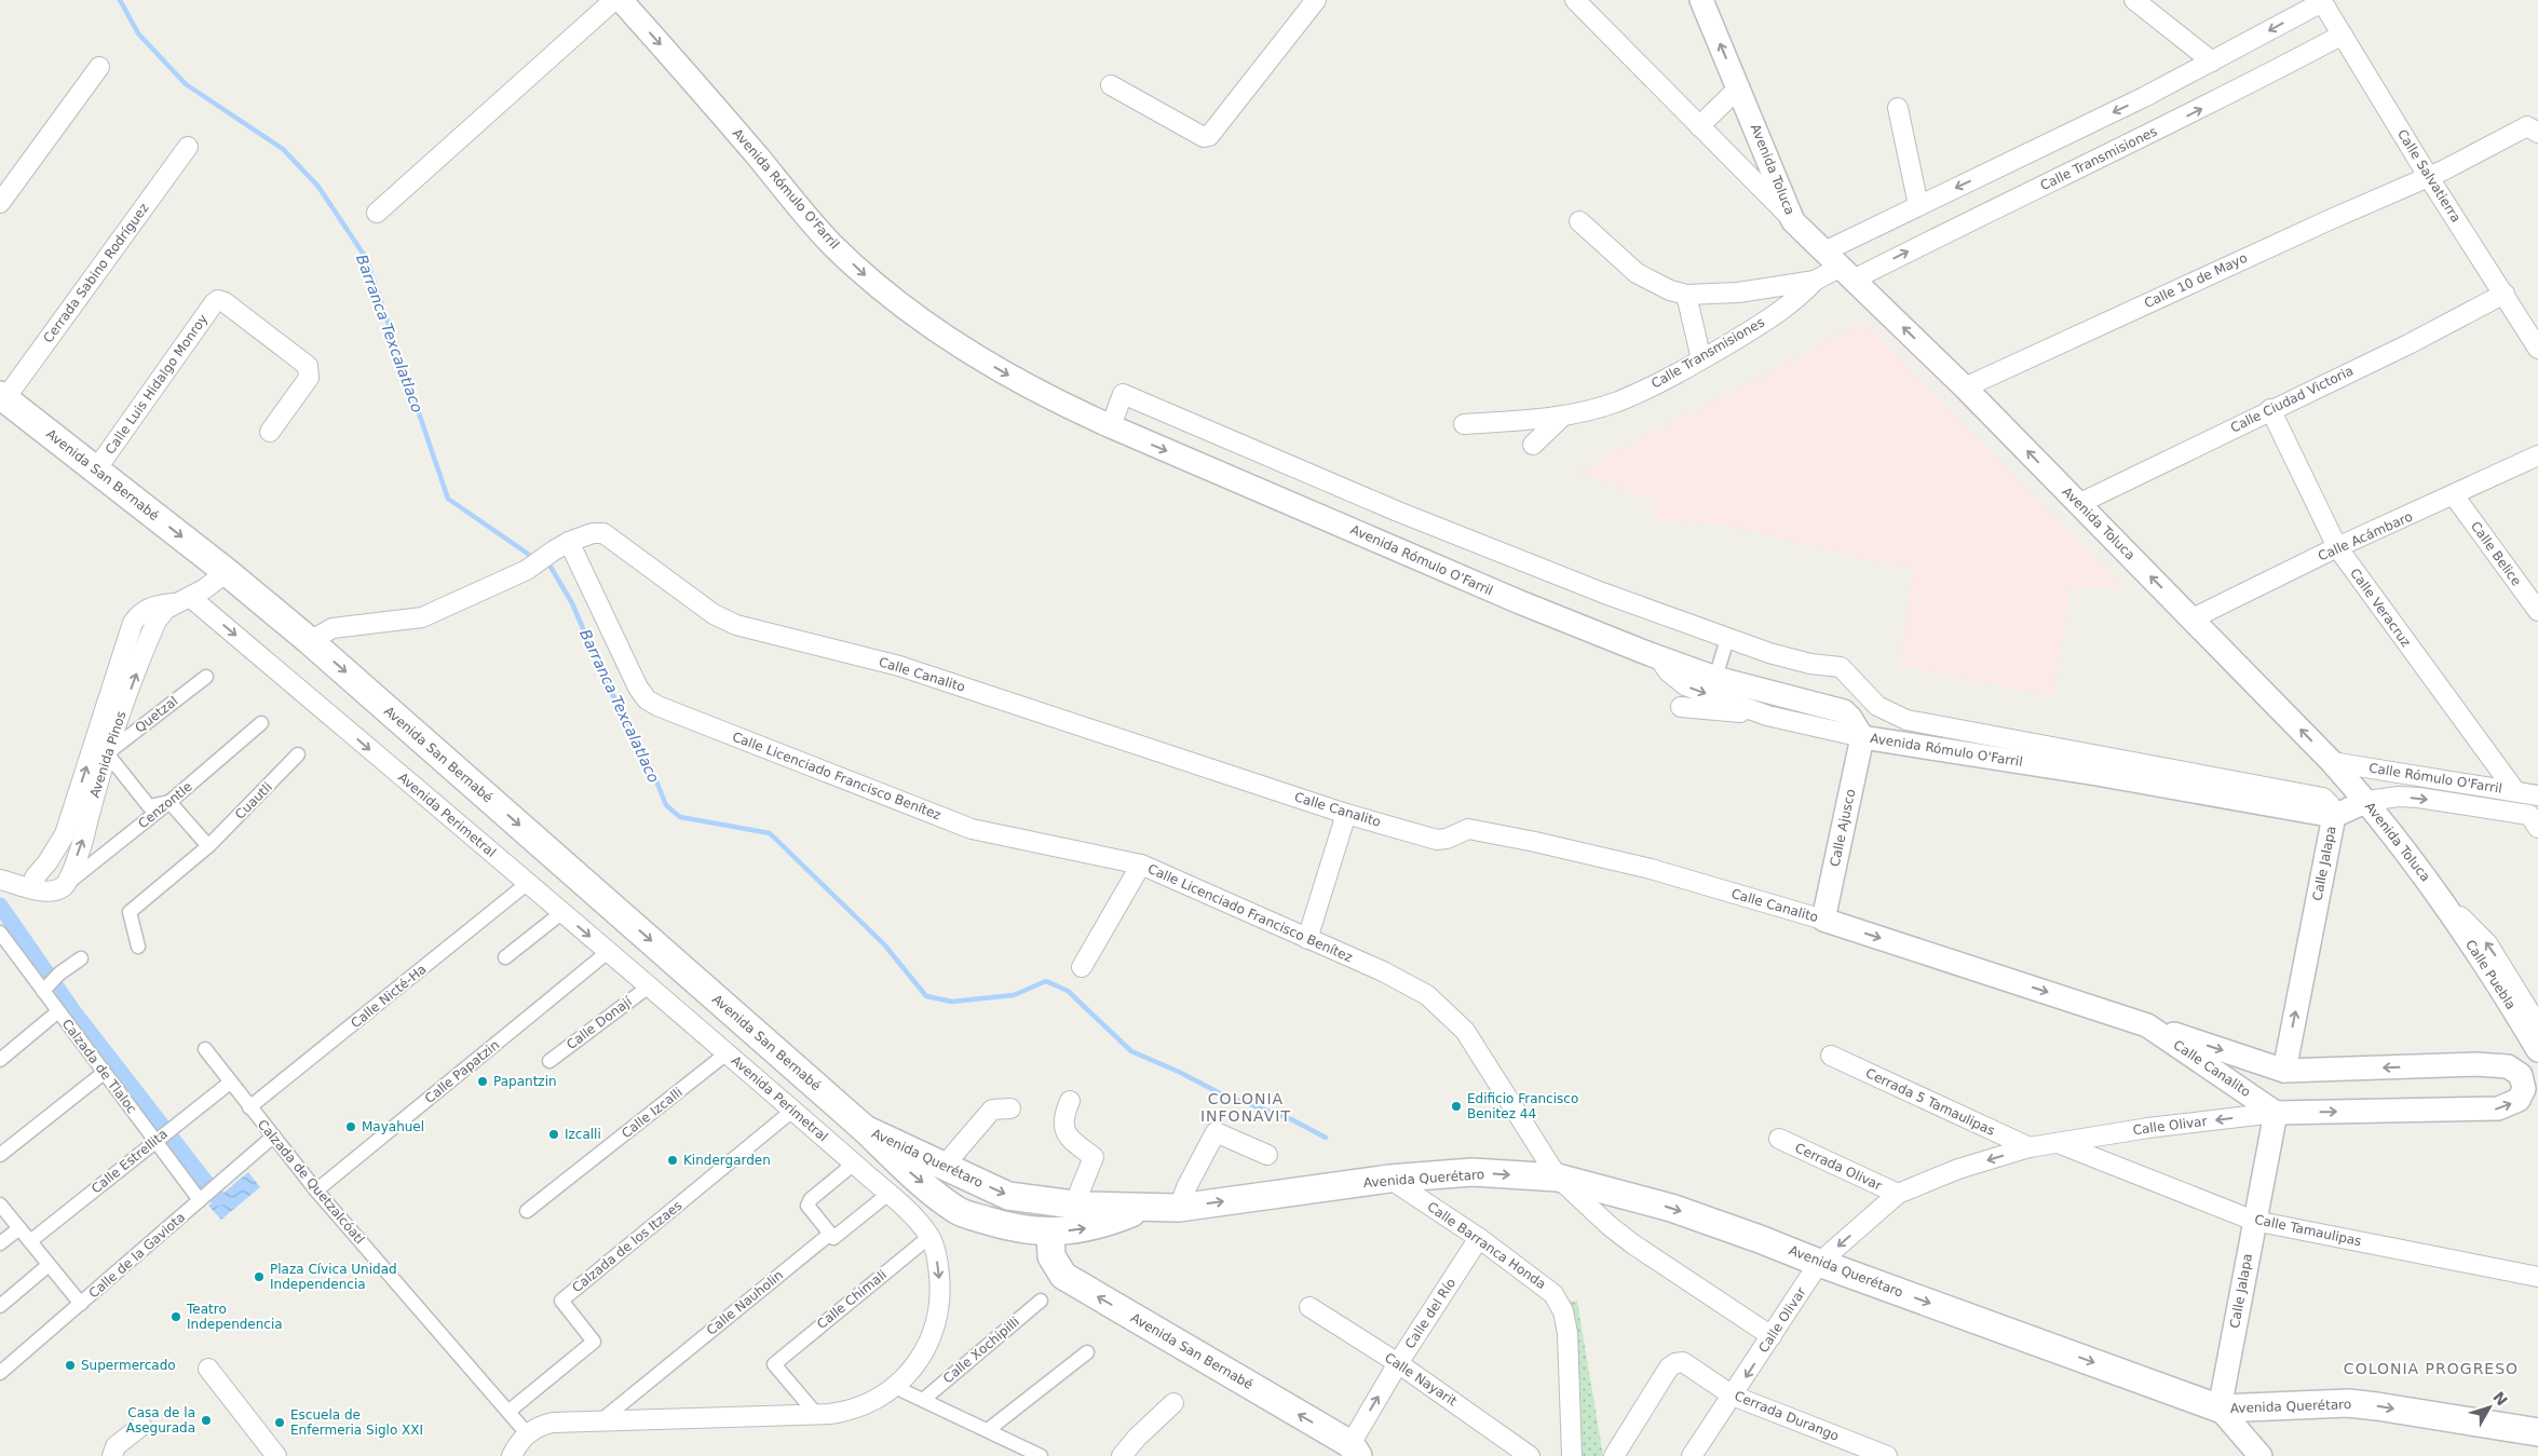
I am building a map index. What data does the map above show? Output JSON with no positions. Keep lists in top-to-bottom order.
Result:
{
  "streets": {
    "main road": ["Avenida San Bernabé", "Avenida Querétaro"],
    "street": [
      "Calle Transmisiones",
      "Avenida Toluca",
      "Calle Salvatierra",
      "Avenida Rómulo O'Farril",
      "Cerrada Sabino Rodríguez",
      "Calle 10 de Mayo",
      "Calle Luis Hidalgo Monroy",
      "Calle Ciudad Victoria",
      "Calle Acámbaro",
      "Calle Belice",
      "Calle Veracruz",
      "Calle Canalito",
      "Quetzal",
      "Avenida Pinos",
      "Calle Licenciado Francisco Benítez",
      "Calle Rómulo O'Farril",
      "Cuautli",
      "Cenzontle",
      "Avenida Perimetral",
      "Calle Ajusco",
      "Calle Jalapa",
      "Calle Puebla",
      "Calle Nicté-Ha",
      "Calle Donají",
      "Calzada de Tlaloc",
      "Calle Papatzin",
      "Cerrada 5 Tamaulipas",
      "Calle Izcalli",
      "Calle Olivar",
      "Calle Estrellita",
      "Cerrada Olivar",
      "Calzada de Quetzalcóatl",
      "Calle Tamaulipas",
      "Calle Barranca Honda",
      "Calzada de los Itzaes",
      "Calle de la Gaviota",
      "Calle Chimali",
      "Calle Nauholin",
      "Calle del Río",
      "Calle Xochipilli",
      "Calle Nayarit",
      "Cerrada Durango"
    ]
  },
  "crossings": [
    ["Calle Transmisiones", "Avenida Toluca"],
    ["Calle Transmisiones", "Calle Salvatierra"],
    ["Avenida Toluca", "Calle 10 de Mayo"],
    ["Avenida Toluca", "Calle Ciudad Victoria"],
    ["Avenida Toluca", "Calle Acámbaro"],
    ["Avenida Toluca", "Calle Rómulo O'Farril"],
    ["Avenida Toluca", "Calle Puebla"],
    ["Calle Salvatierra", "Calle 10 de Mayo"],
    ["Calle Salvatierra", "Calle Ciudad Victoria"],
    ["Avenida Rómulo O'Farril", "Calle Ajusco"],
    ["Avenida Rómulo O'Farril", "Calle Jalapa"],
    ["Cerrada Sabino Rodríguez", "Avenida San Bernabé"],
    ["Calle Luis Hidalgo Monroy", "Avenida San Bernabé"],
    ["Calle Ciudad Victoria", "Calle Veracruz"],
    ["Avenida San Bernabé", "Calle Canalito"],
    ["Avenida San Bernabé", "Avenida Pinos"],
    ["Avenida San Bernabé", "Avenida Querétaro"],
    ["Avenida San Bernabé", "Calle del Río"],
    ["Calle Acámbaro", "Calle Belice"],
    ["Calle Acámbaro", "Calle Veracruz"],
    ["Calle Veracruz", "Calle Rómulo O'Farril"],
    ["Calle Canalito", "Calle Licenciado Francisco Benítez"],
    ["Calle Canalito", "Calle Ajusco"],
    ["Calle Canalito", "Calle Jalapa"],
    ["Calle Canalito", "Calle Olivar"],
    ["Quetzal", "Avenida Pinos"],
    ["Avenida Pinos", "Cenzontle"],
    ["Avenida Pinos", "Avenida Perimetral"],
    ["Calle Licenciado Francisco Benítez", "Calle Olivar"],
    ["Calle Licenciado Francisco Benítez", "Avenida Querétaro"],
    ["Avenida Perimetral", "Calle Nicté-Ha"],
    ["Avenida Perimetral", "Calle Donají"],
    ["Avenida Perimetral", "Calle Papatzin"],
    ["Avenida Perimetral", "Calle Izcalli"],
    ["Avenida Perimetral", "Calzada de los Itzaes"],
    ["Avenida Perimetral", "Calle Chimali"],
    ["Avenida Perimetral", "Calle Nauholin"],
    ["Calle Jalapa", "Calle Olivar"],
    ["Calle Jalapa", "Avenida Querétaro"],
    ["Calle Jalapa", "Calle Tamaulipas"],
    ["Calle Nicté-Ha", "Calzada de Quetzalcóatl"],
    ["Calzada de Tlaloc", "Calle Estrellita"],
    ["Calzada de Tlaloc", "Calle de la Gaviota"],
    ["Calle Papatzin", "Calzada de Quetzalcóatl"],
    ["Cerrada 5 Tamaulipas", "Calle Olivar"],
    ["Calle Olivar", "Avenida Querétaro"],
    ["Calle Olivar", "Cerrada Olivar"],
    ["Calle Olivar", "Calle Tamaulipas"],
    ["Calle Olivar", "Cerrada Durango"],
    ["Avenida Querétaro", "Calle Barranca Honda"],
    ["Calle Estrellita", "Calzada de Quetzalcóatl"],
    ["Calzada de Quetzalcóatl", "Calzada de los Itzaes"],
    ["Calzada de Quetzalcóatl", "Calle de la Gaviota"],
    ["Calle Barranca Honda", "Calle del Río"],
    ["Calle del Río", "Calle Nayarit"]
  ],
  "one_way": [
    "Avenida Toluca",
    "Avenida Pinos",
    "Avenida Perimetral",
    "Calle Jalapa",
    "Avenida Querétaro",
    "Calle del Río"
  ],
  "districts": ["COLONIA INFONAVIT", "COLONIA PROGRESO"],
  "water": ["Barranca Texcalatlaco"],
  "places": [
    "Papantzin",
    "Edificio Francisco Benitez 44",
    "Mayahuel",
    "Izcalli",
    "Kindergarden",
    "Plaza Cívica Unidad Independencia",
    "Teatro Independencia",
    "Supermercado",
    "Casa de la Asegurada",
    "Escuela de Enfermeria Siglo XXI"
  ],
  "north": "top right"
}
